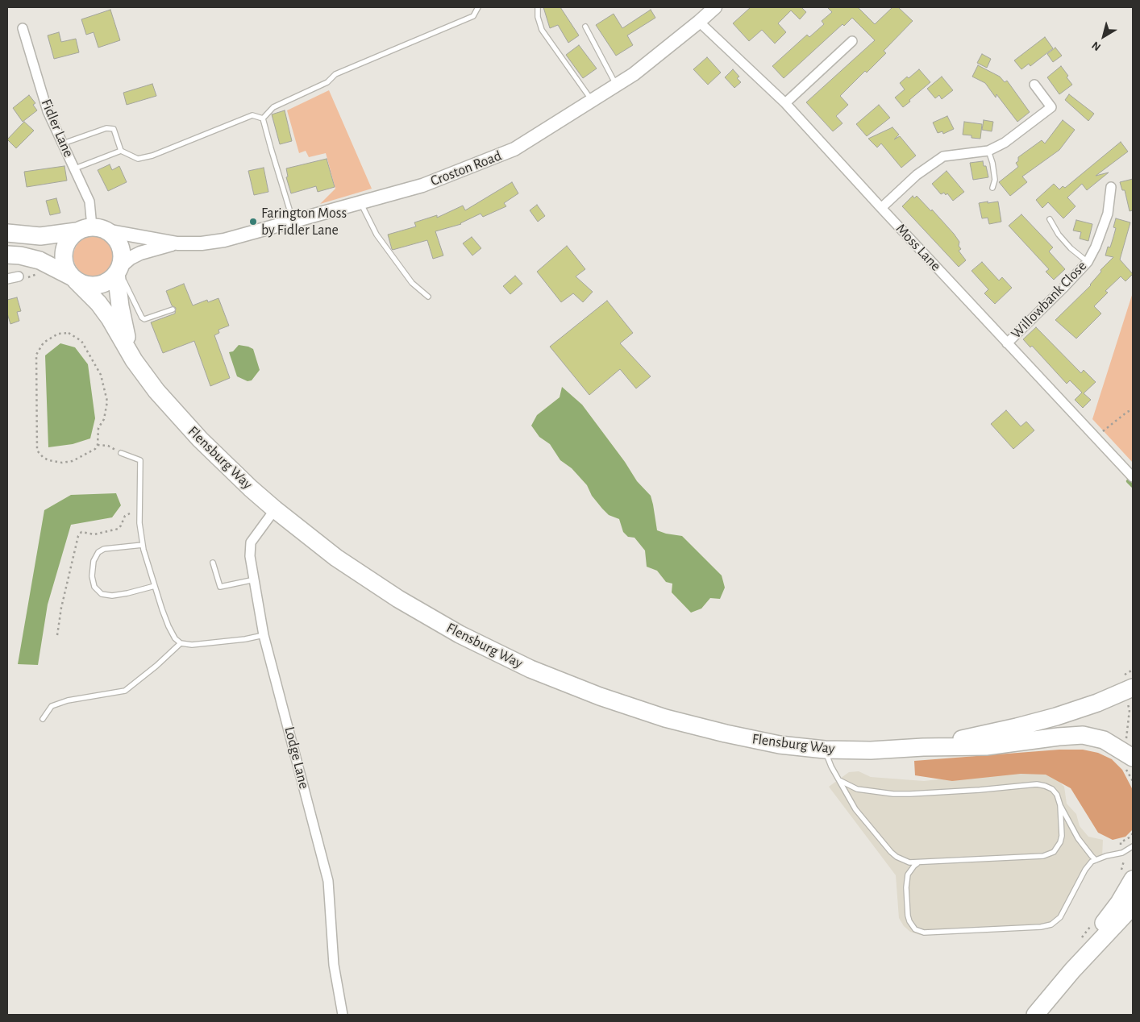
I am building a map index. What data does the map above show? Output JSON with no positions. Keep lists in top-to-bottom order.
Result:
{
  "streets": {
    "highway": ["Croston Road", "Flensburg Way"],
    "street": [
      "Fidler Lane",
      "Moss Lane",
      "Willowbank Close",
      "Lodge Lane"
    ]
  },
  "crossings": [
    ["Fidler Lane", "Croston Road"],
    ["Fidler Lane", "Flensburg Way"],
    ["Croston Road", "Moss Lane"],
    ["Croston Road", "Flensburg Way"],
    ["Moss Lane", "Willowbank Close"],
    ["Flensburg Way", "Lodge Lane"]
  ],
  "places": ["Farington Moss by Fidler Lane"],
  "north": "bottom left"
}
